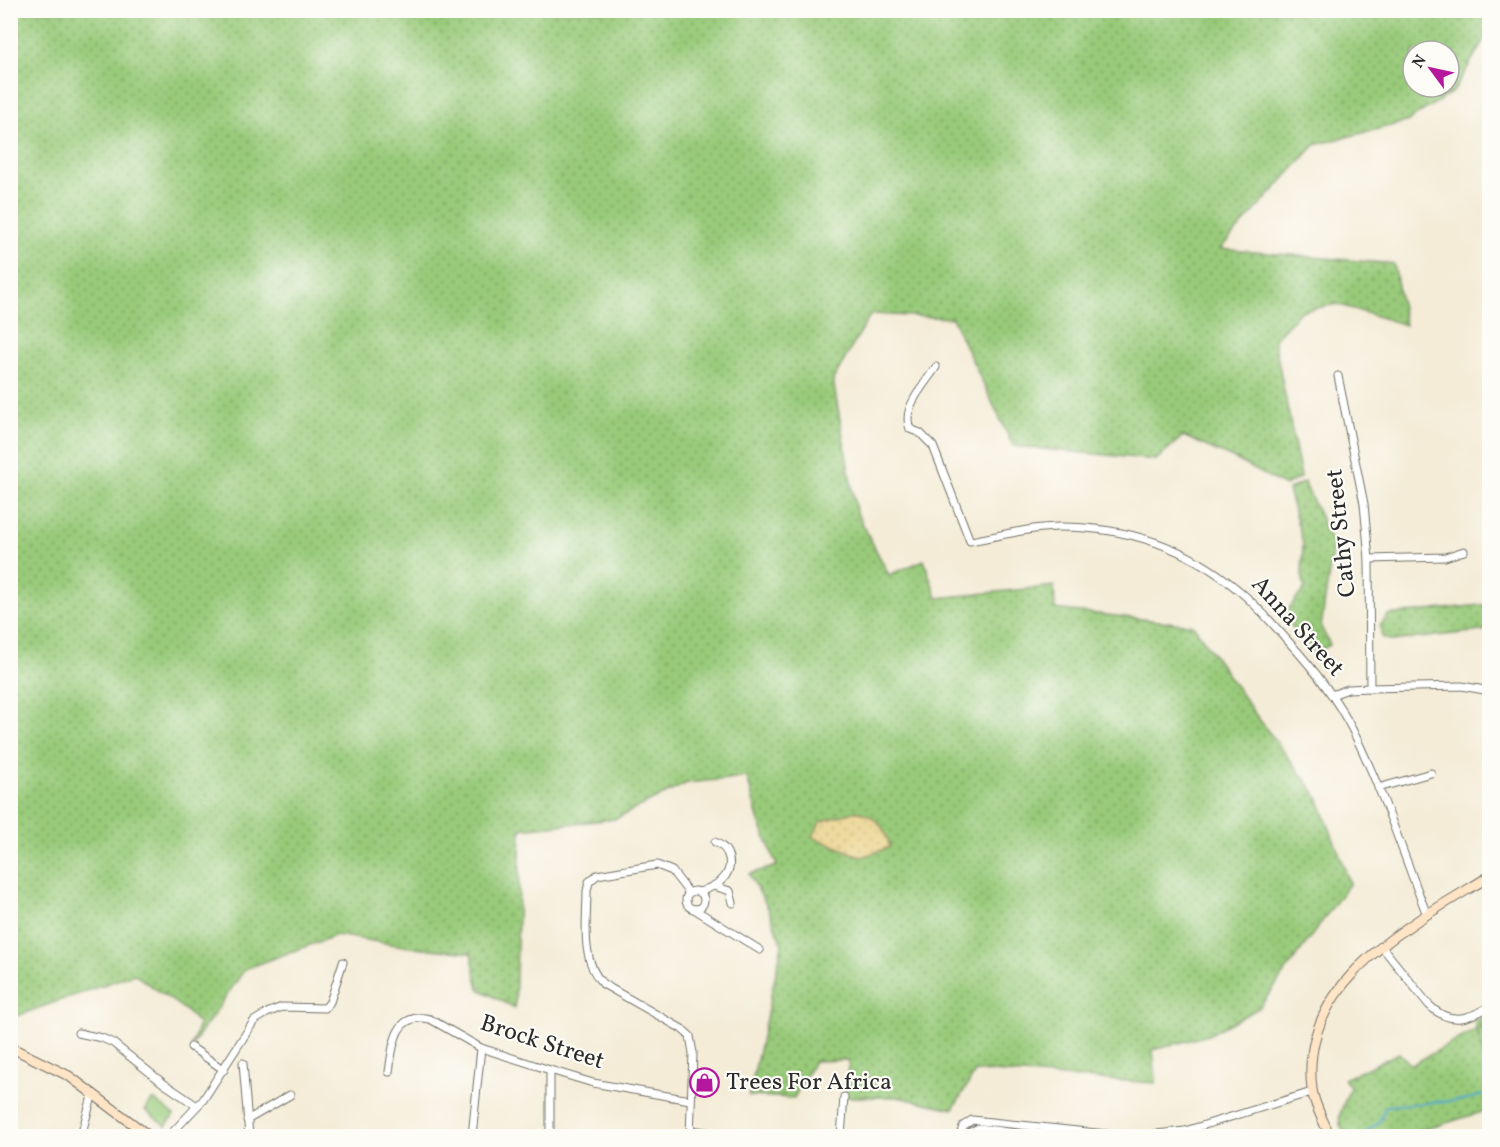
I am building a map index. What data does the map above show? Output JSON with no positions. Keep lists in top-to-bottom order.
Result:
{
  "streets": {
    "street": ["Cathy Street", "Anna Street", "Brock Street"]
  },
  "places": {
    "shop": ["Trees For Africa"]
  },
  "north": "top left"
}
